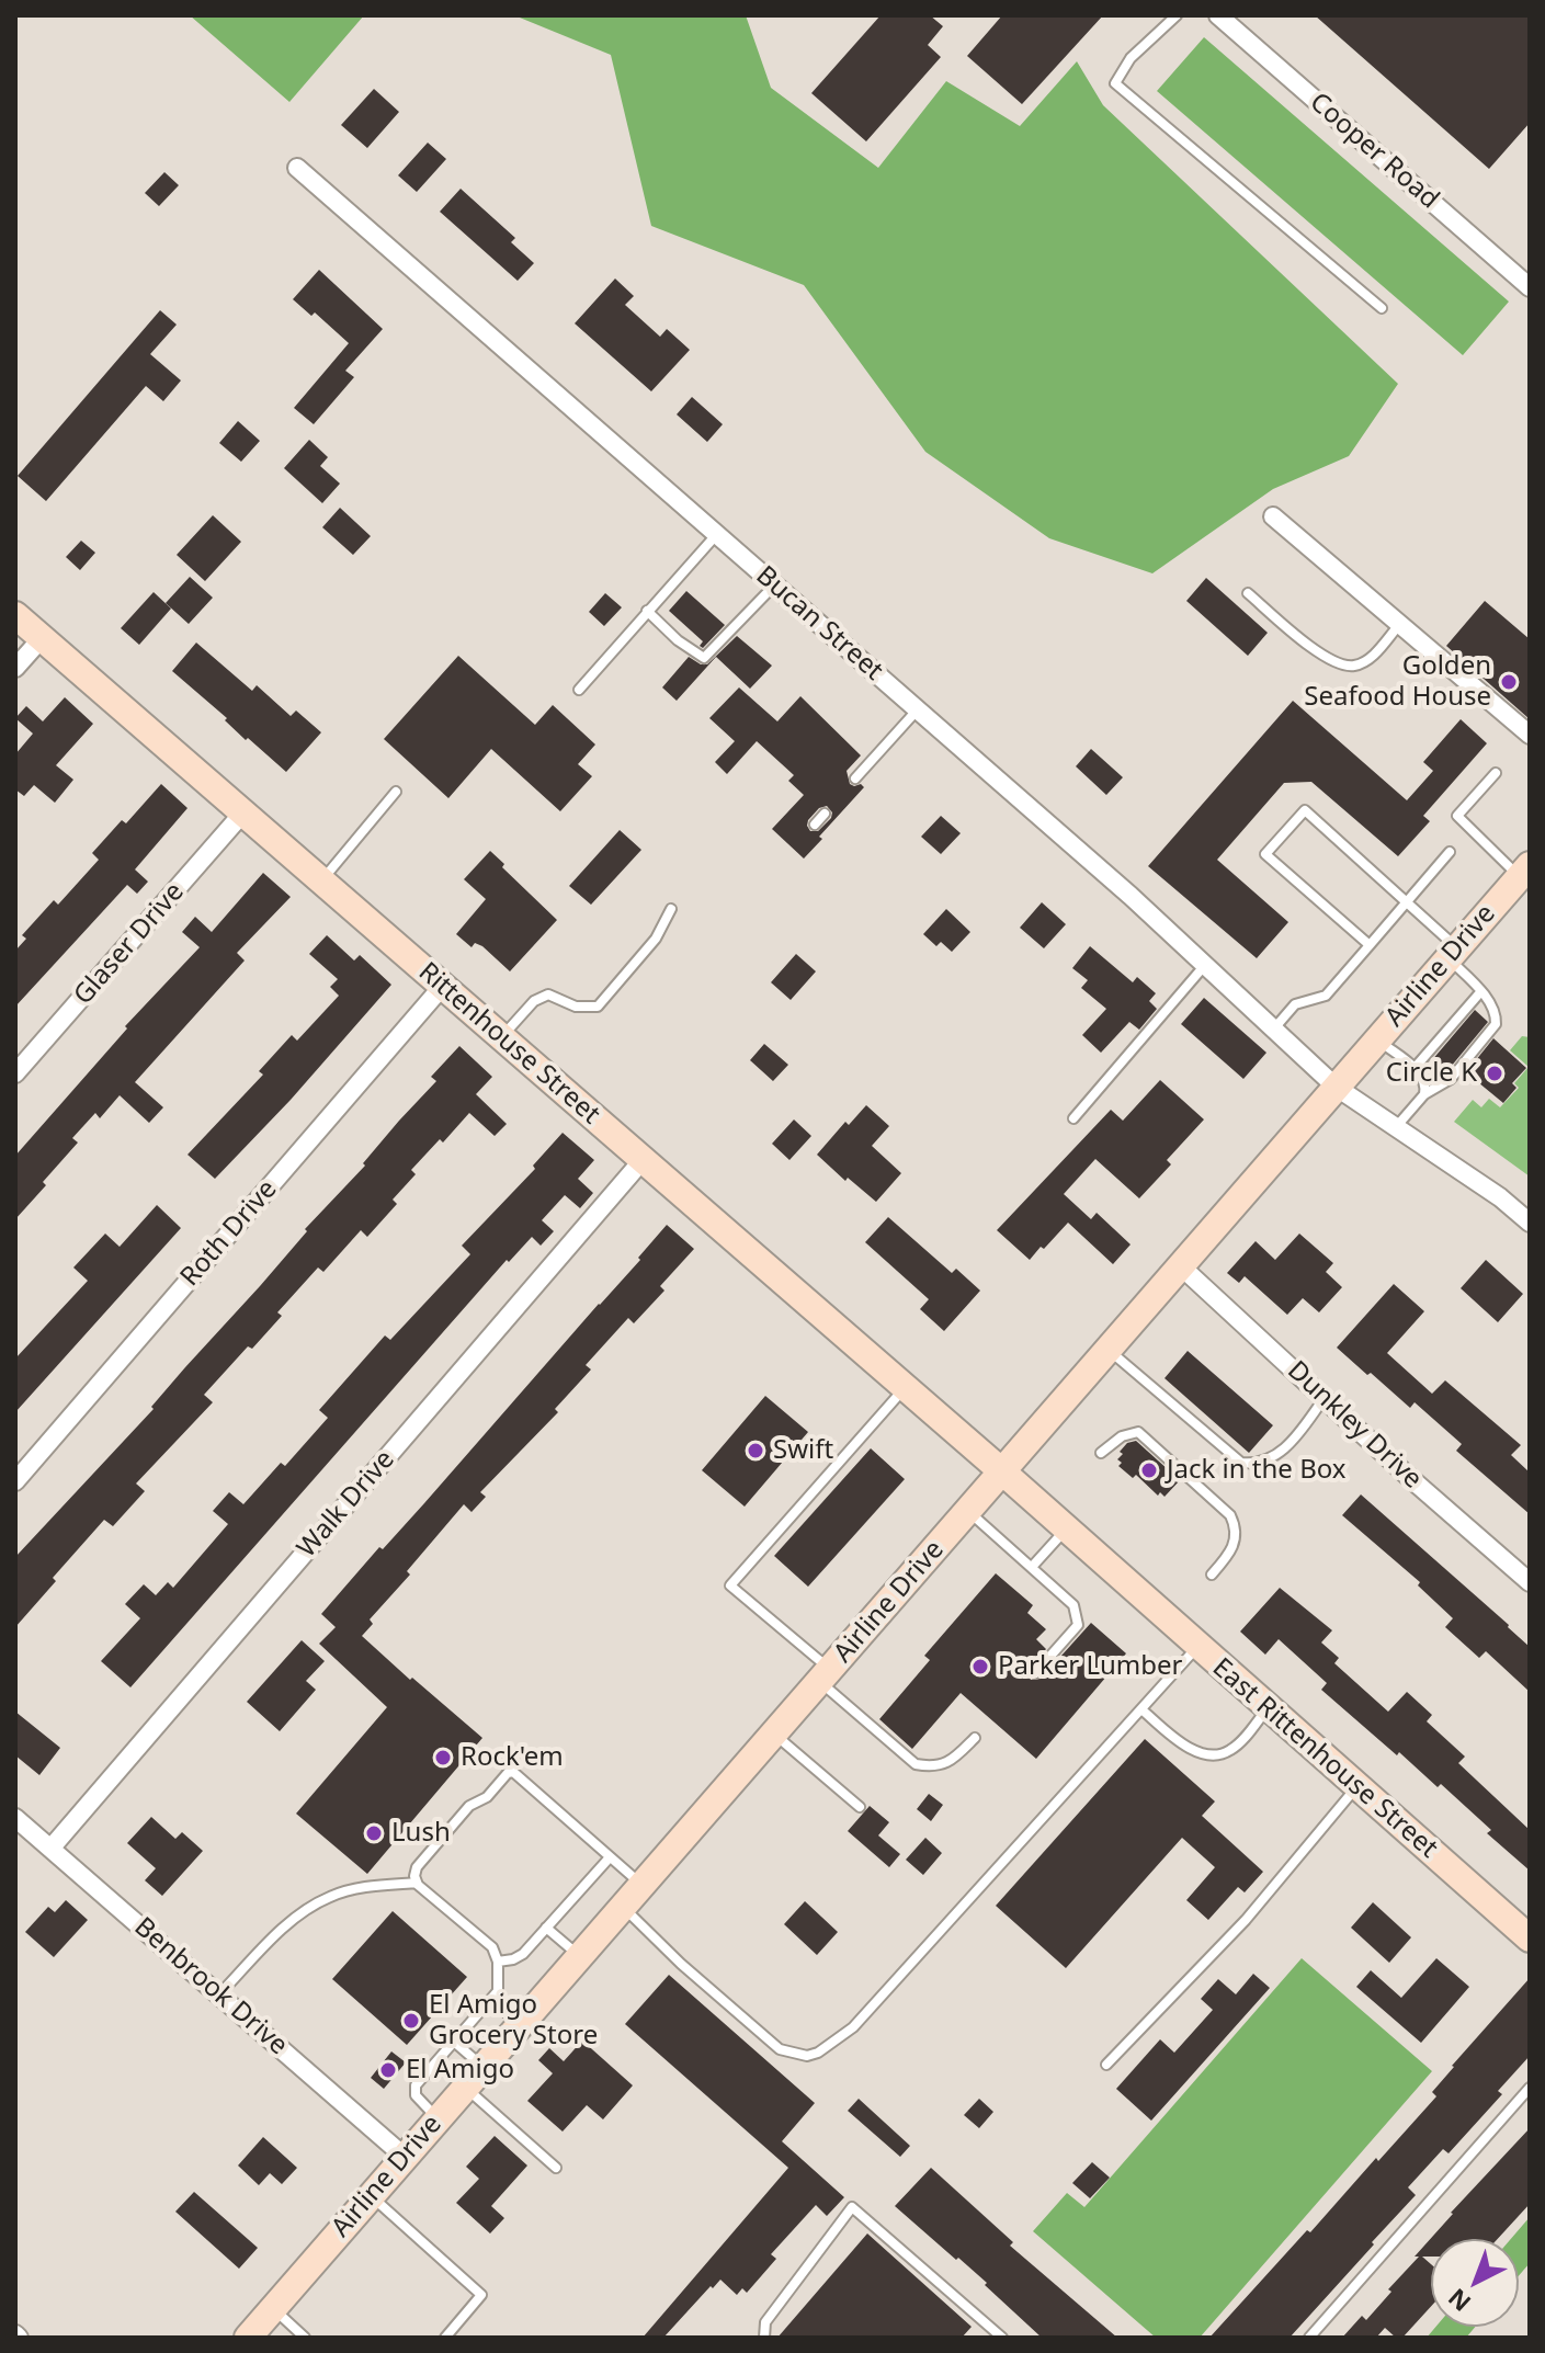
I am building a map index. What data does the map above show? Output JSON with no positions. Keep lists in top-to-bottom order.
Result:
{
  "streets": {
    "street": [
      "Cooper Road",
      "Bucan Street",
      "Glaser Drive",
      "Airline Drive",
      "Rittenhouse Street",
      "Roth Drive",
      "Dunkley Drive",
      "Walk Drive",
      "East Rittenhouse Street",
      "Benbrook Drive"
    ]
  },
  "crossings": [
    ["Bucan Street", "Airline Drive"],
    ["Glaser Drive", "Rittenhouse Street"],
    ["Airline Drive", "Rittenhouse Street"],
    ["Airline Drive", "Dunkley Drive"],
    ["Airline Drive", "East Rittenhouse Street"],
    ["Airline Drive", "Benbrook Drive"],
    ["Rittenhouse Street", "Roth Drive"],
    ["Rittenhouse Street", "Walk Drive"],
    ["Rittenhouse Street", "East Rittenhouse Street"],
    ["Walk Drive", "Benbrook Drive"]
  ],
  "places": [
    "Golden Seafood House",
    "Circle K",
    "Swift",
    "Jack in the Box",
    "Parker Lumber",
    "Rock'em",
    "Lush",
    "El Amigo Grocery Store",
    "El Amigo"
  ],
  "north": "bottom left"
}
